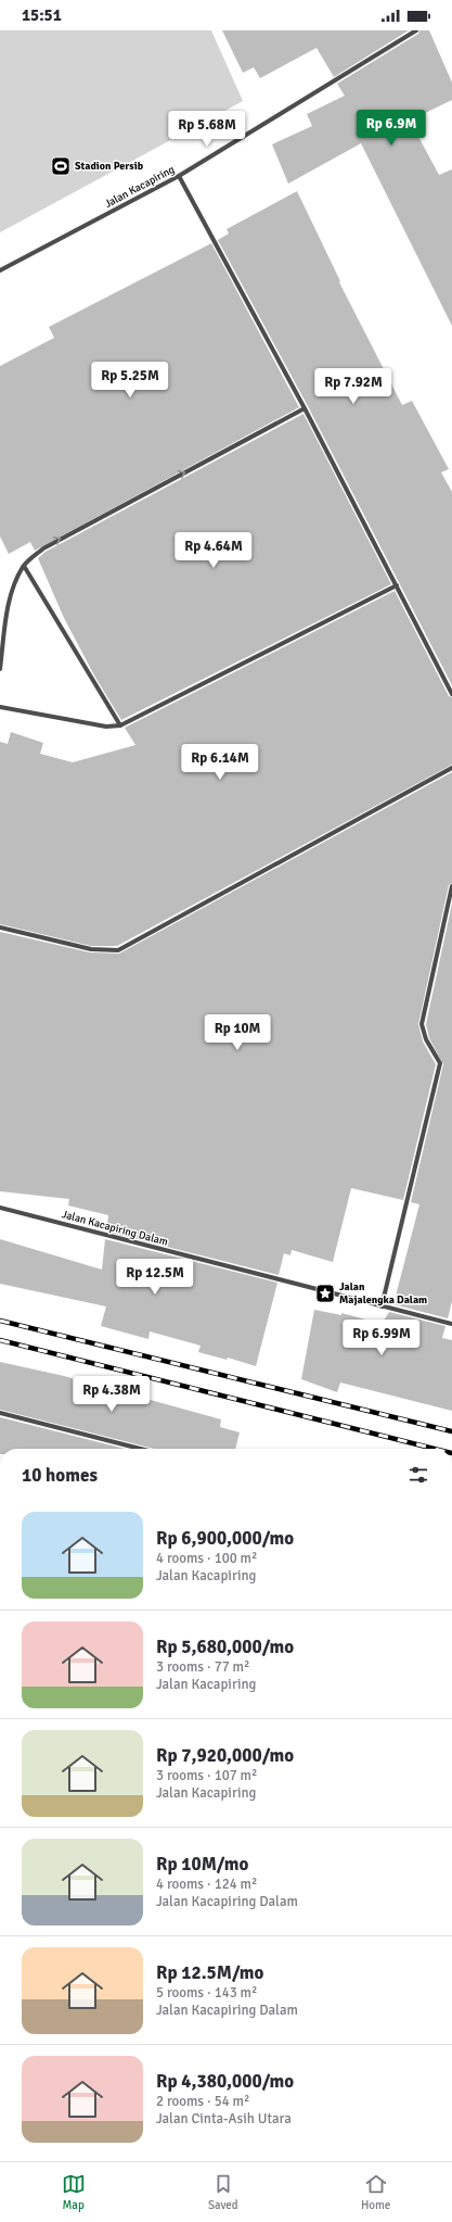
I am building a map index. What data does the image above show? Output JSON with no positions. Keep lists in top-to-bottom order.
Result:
{
  "streets": {
    "street": ["Jalan Kacapiring", "Jalan Kacapiring Dalam"]
  },
  "places": {
    "sports": ["Stadion Persib"],
    "place": ["Jalan Majalengka Dalam"]
  },
  "page": {
    "status": "15:51",
    "price": [
      "Rp 6.9M",
      "Rp 5.68M",
      "Rp 5.25M",
      "Rp 7.92M",
      "Rp 4.64M",
      "Rp 6.14M",
      "Rp 10M",
      "Rp 12.5M",
      "Rp 6.99M",
      "Rp 4.38M"
    ],
    "heading": "10 homes",
    "list": [
      {
        "name": "Rp 6,900,000/mo",
        "note": "4 rooms · 100 m² · Jalan Kacapiring"
      },
      {
        "name": "Rp 5,680,000/mo",
        "note": "3 rooms · 77 m² · Jalan Kacapiring"
      },
      {
        "name": "Rp 7,920,000/mo",
        "note": "3 rooms · 107 m² · Jalan Kacapiring"
      },
      {
        "name": "Rp 10M/mo",
        "note": "4 rooms · 124 m² · Jalan Kacapiring Dalam"
      },
      {
        "name": "Rp 12.5M/mo",
        "note": "5 rooms · 143 m² · Jalan Kacapiring Dalam"
      },
      {
        "name": "Rp 4,380,000/mo",
        "note": "2 rooms · 54 m² · Jalan Cinta-Asih Utara"
      }
    ],
    "tabs": ["Map", "Saved", "Home"]
  }
}
